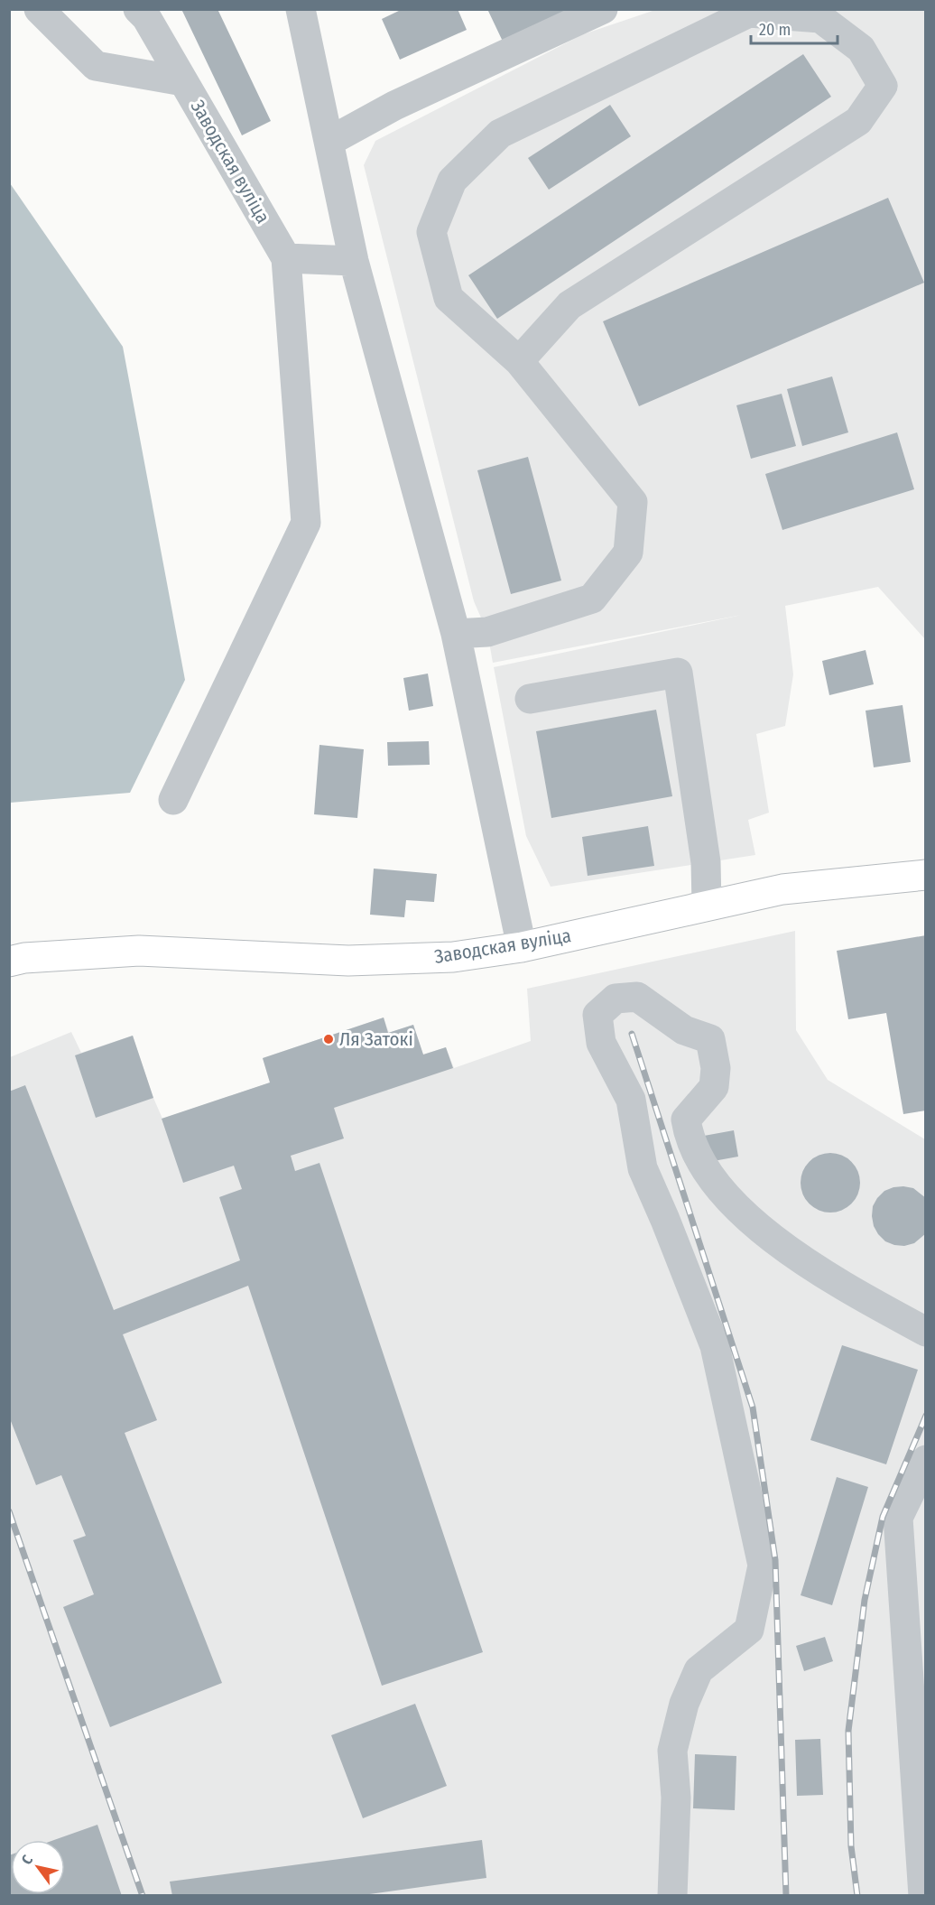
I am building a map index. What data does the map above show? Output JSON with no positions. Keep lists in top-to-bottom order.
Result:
{
  "streets": {
    "main road": ["Заводская вуліца"]
  },
  "places": ["Ля Затокі"],
  "scale_bar": "20 m",
  "north": "top left"
}
